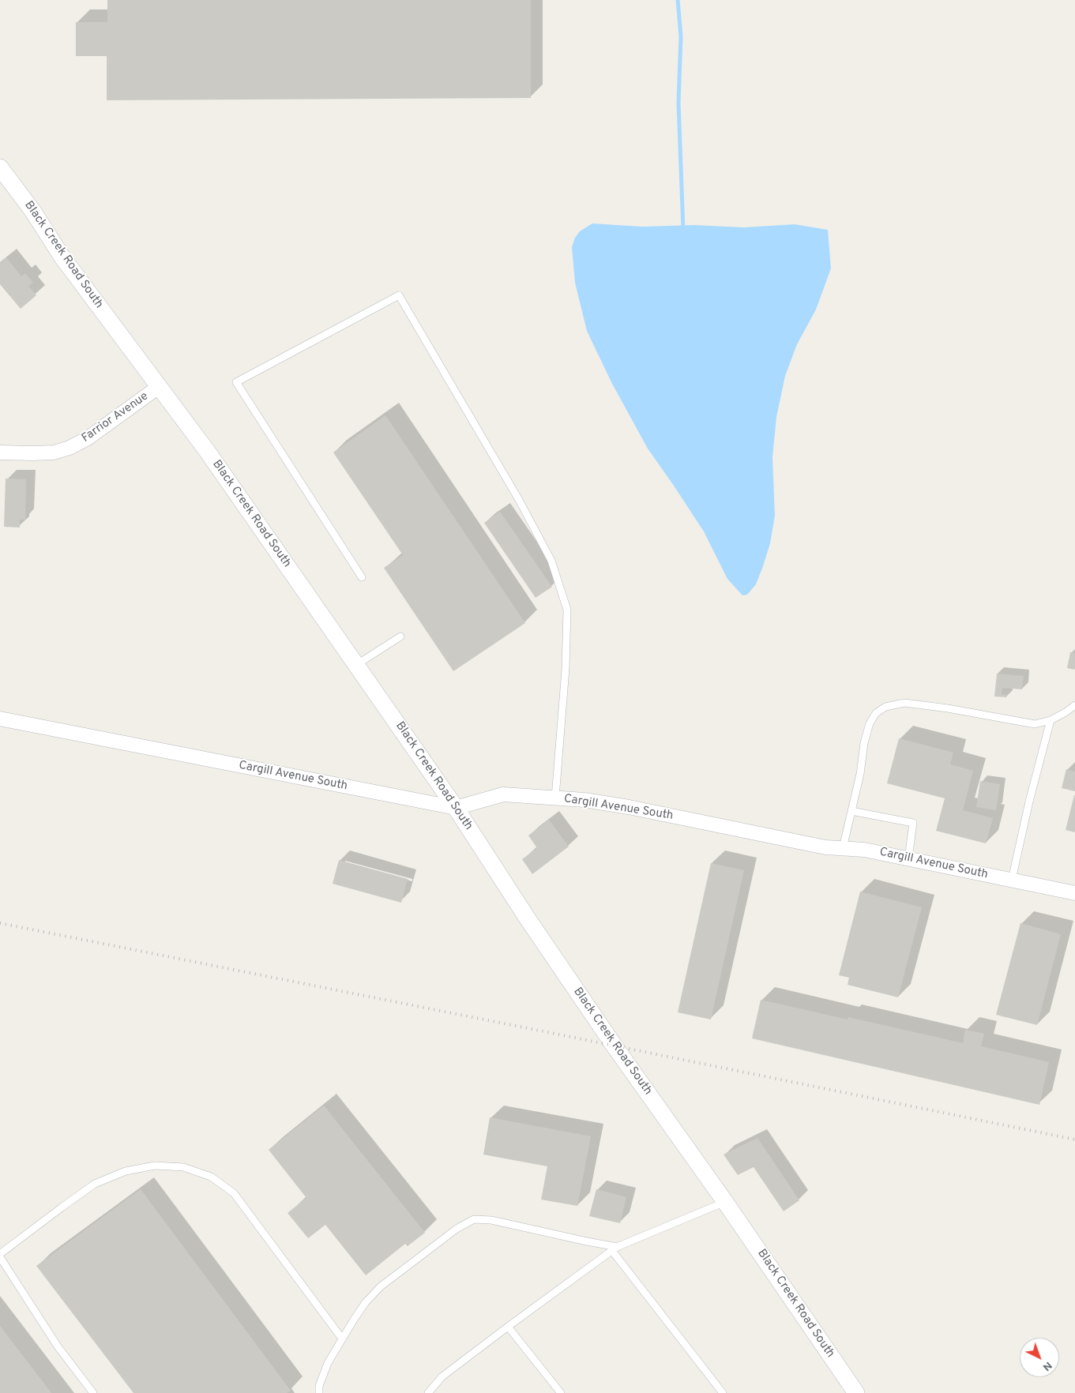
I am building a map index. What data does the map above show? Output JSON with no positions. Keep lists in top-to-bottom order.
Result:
{
  "streets": {
    "street": ["Black Creek Road South", "Farrior Avenue", "Cargill Avenue South"]
  },
  "crossings": [
    ["Black Creek Road South", "Farrior Avenue"],
    ["Black Creek Road South", "Cargill Avenue South"]
  ],
  "north": "bottom right"
}
